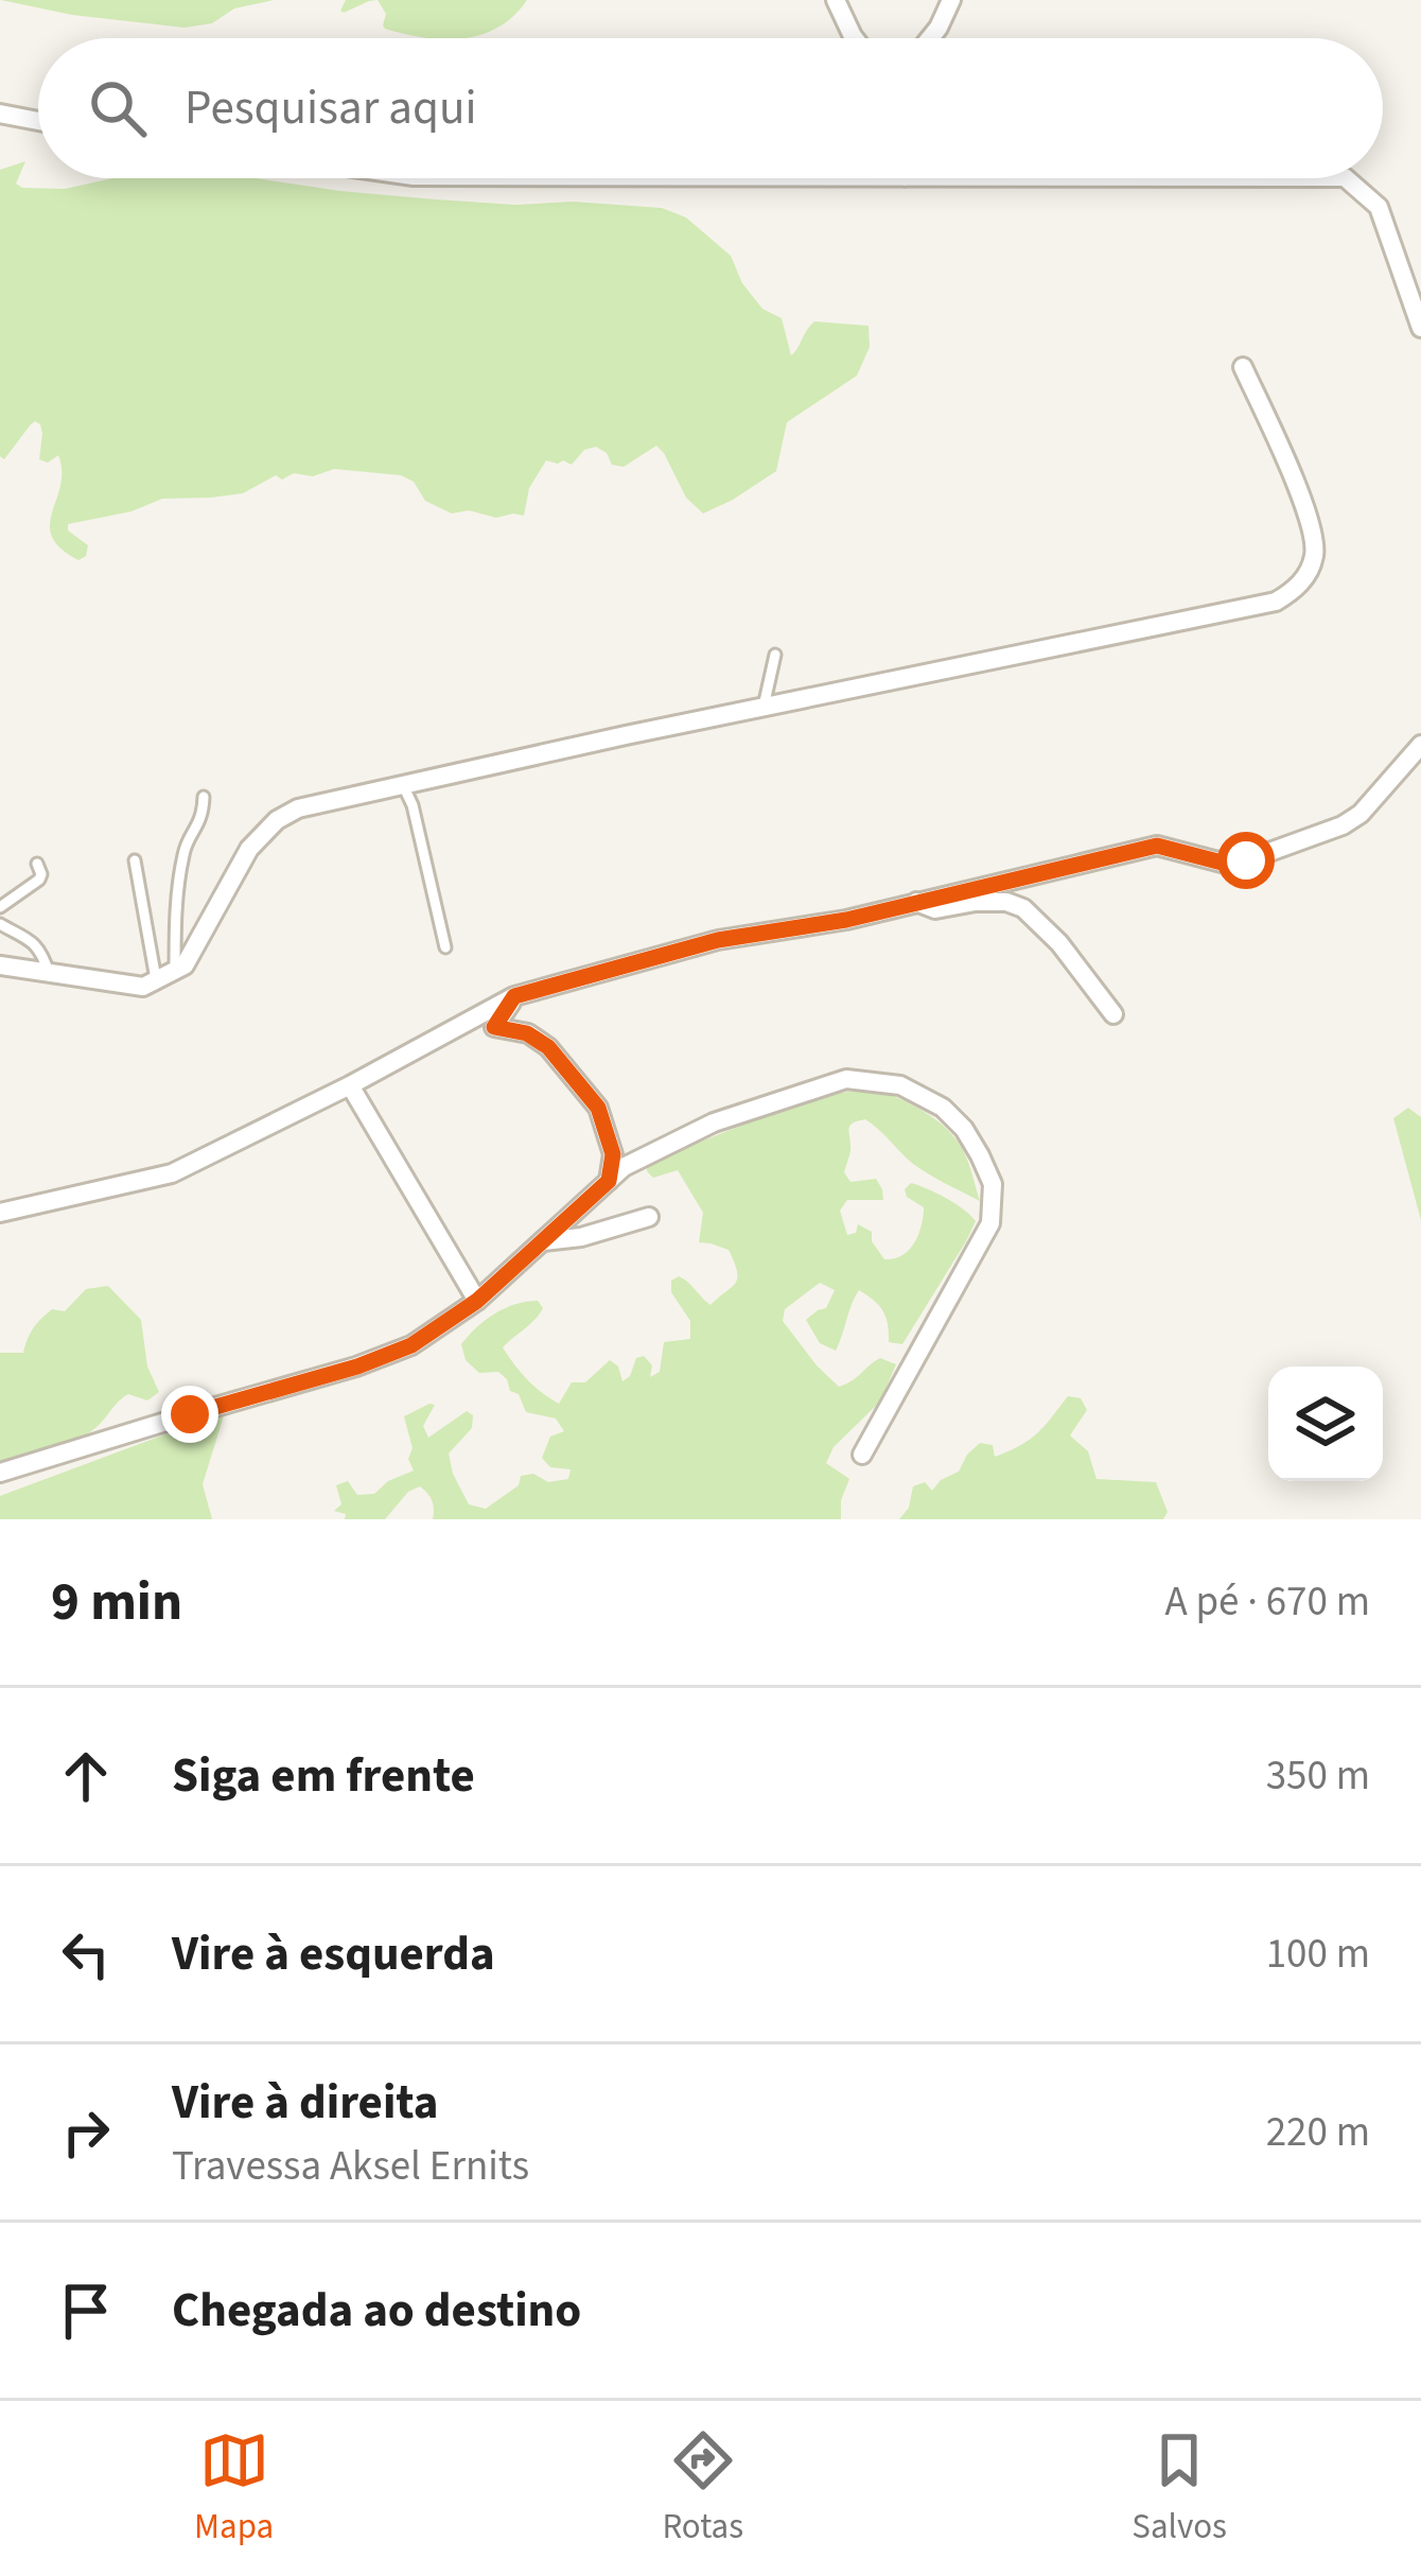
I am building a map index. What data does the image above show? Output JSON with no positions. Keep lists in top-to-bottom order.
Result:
{
  "page": {
    "search": "Pesquisar aqui",
    "heading": ["9 min", "A pé · 670 m"],
    "list": [
      ["Siga em frente", "350 m"],
      ["Vire à esquerda", "100 m"],
      ["Vire à direita", "Travessa Aksel Ernits", "220 m"],
      "Chegada ao destino"
    ],
    "nav": ["Mapa", "Rotas", "Salvos"]
  }
}
